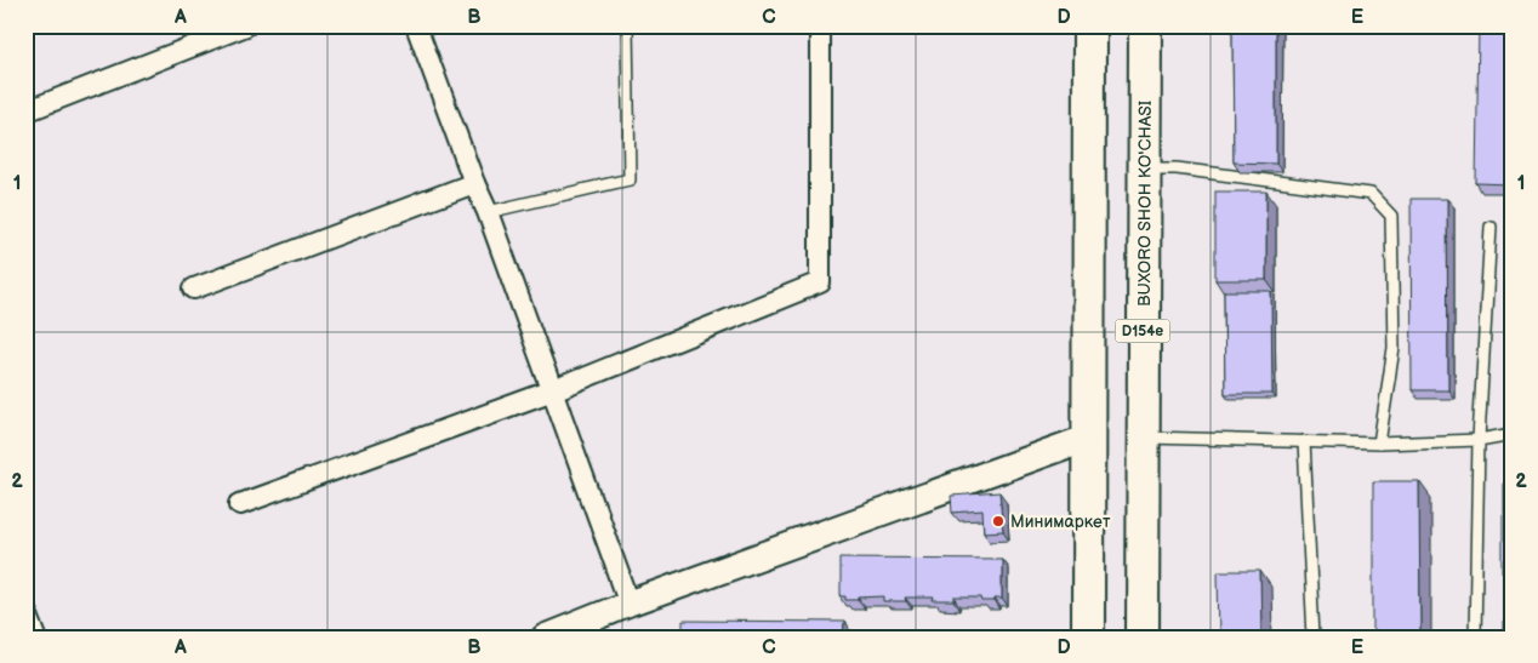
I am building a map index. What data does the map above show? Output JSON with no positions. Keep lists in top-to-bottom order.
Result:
{
  "streets": {
    "main road": ["BUXORO SHOH KO'CHASI", "D154e"]
  },
  "places": ["Минимаркет"],
  "grid": {
    "columns": [
      "A",
      "B",
      "C",
      "D",
      "E"
    ],
    "rows": ["1", "2"]
  }
}
